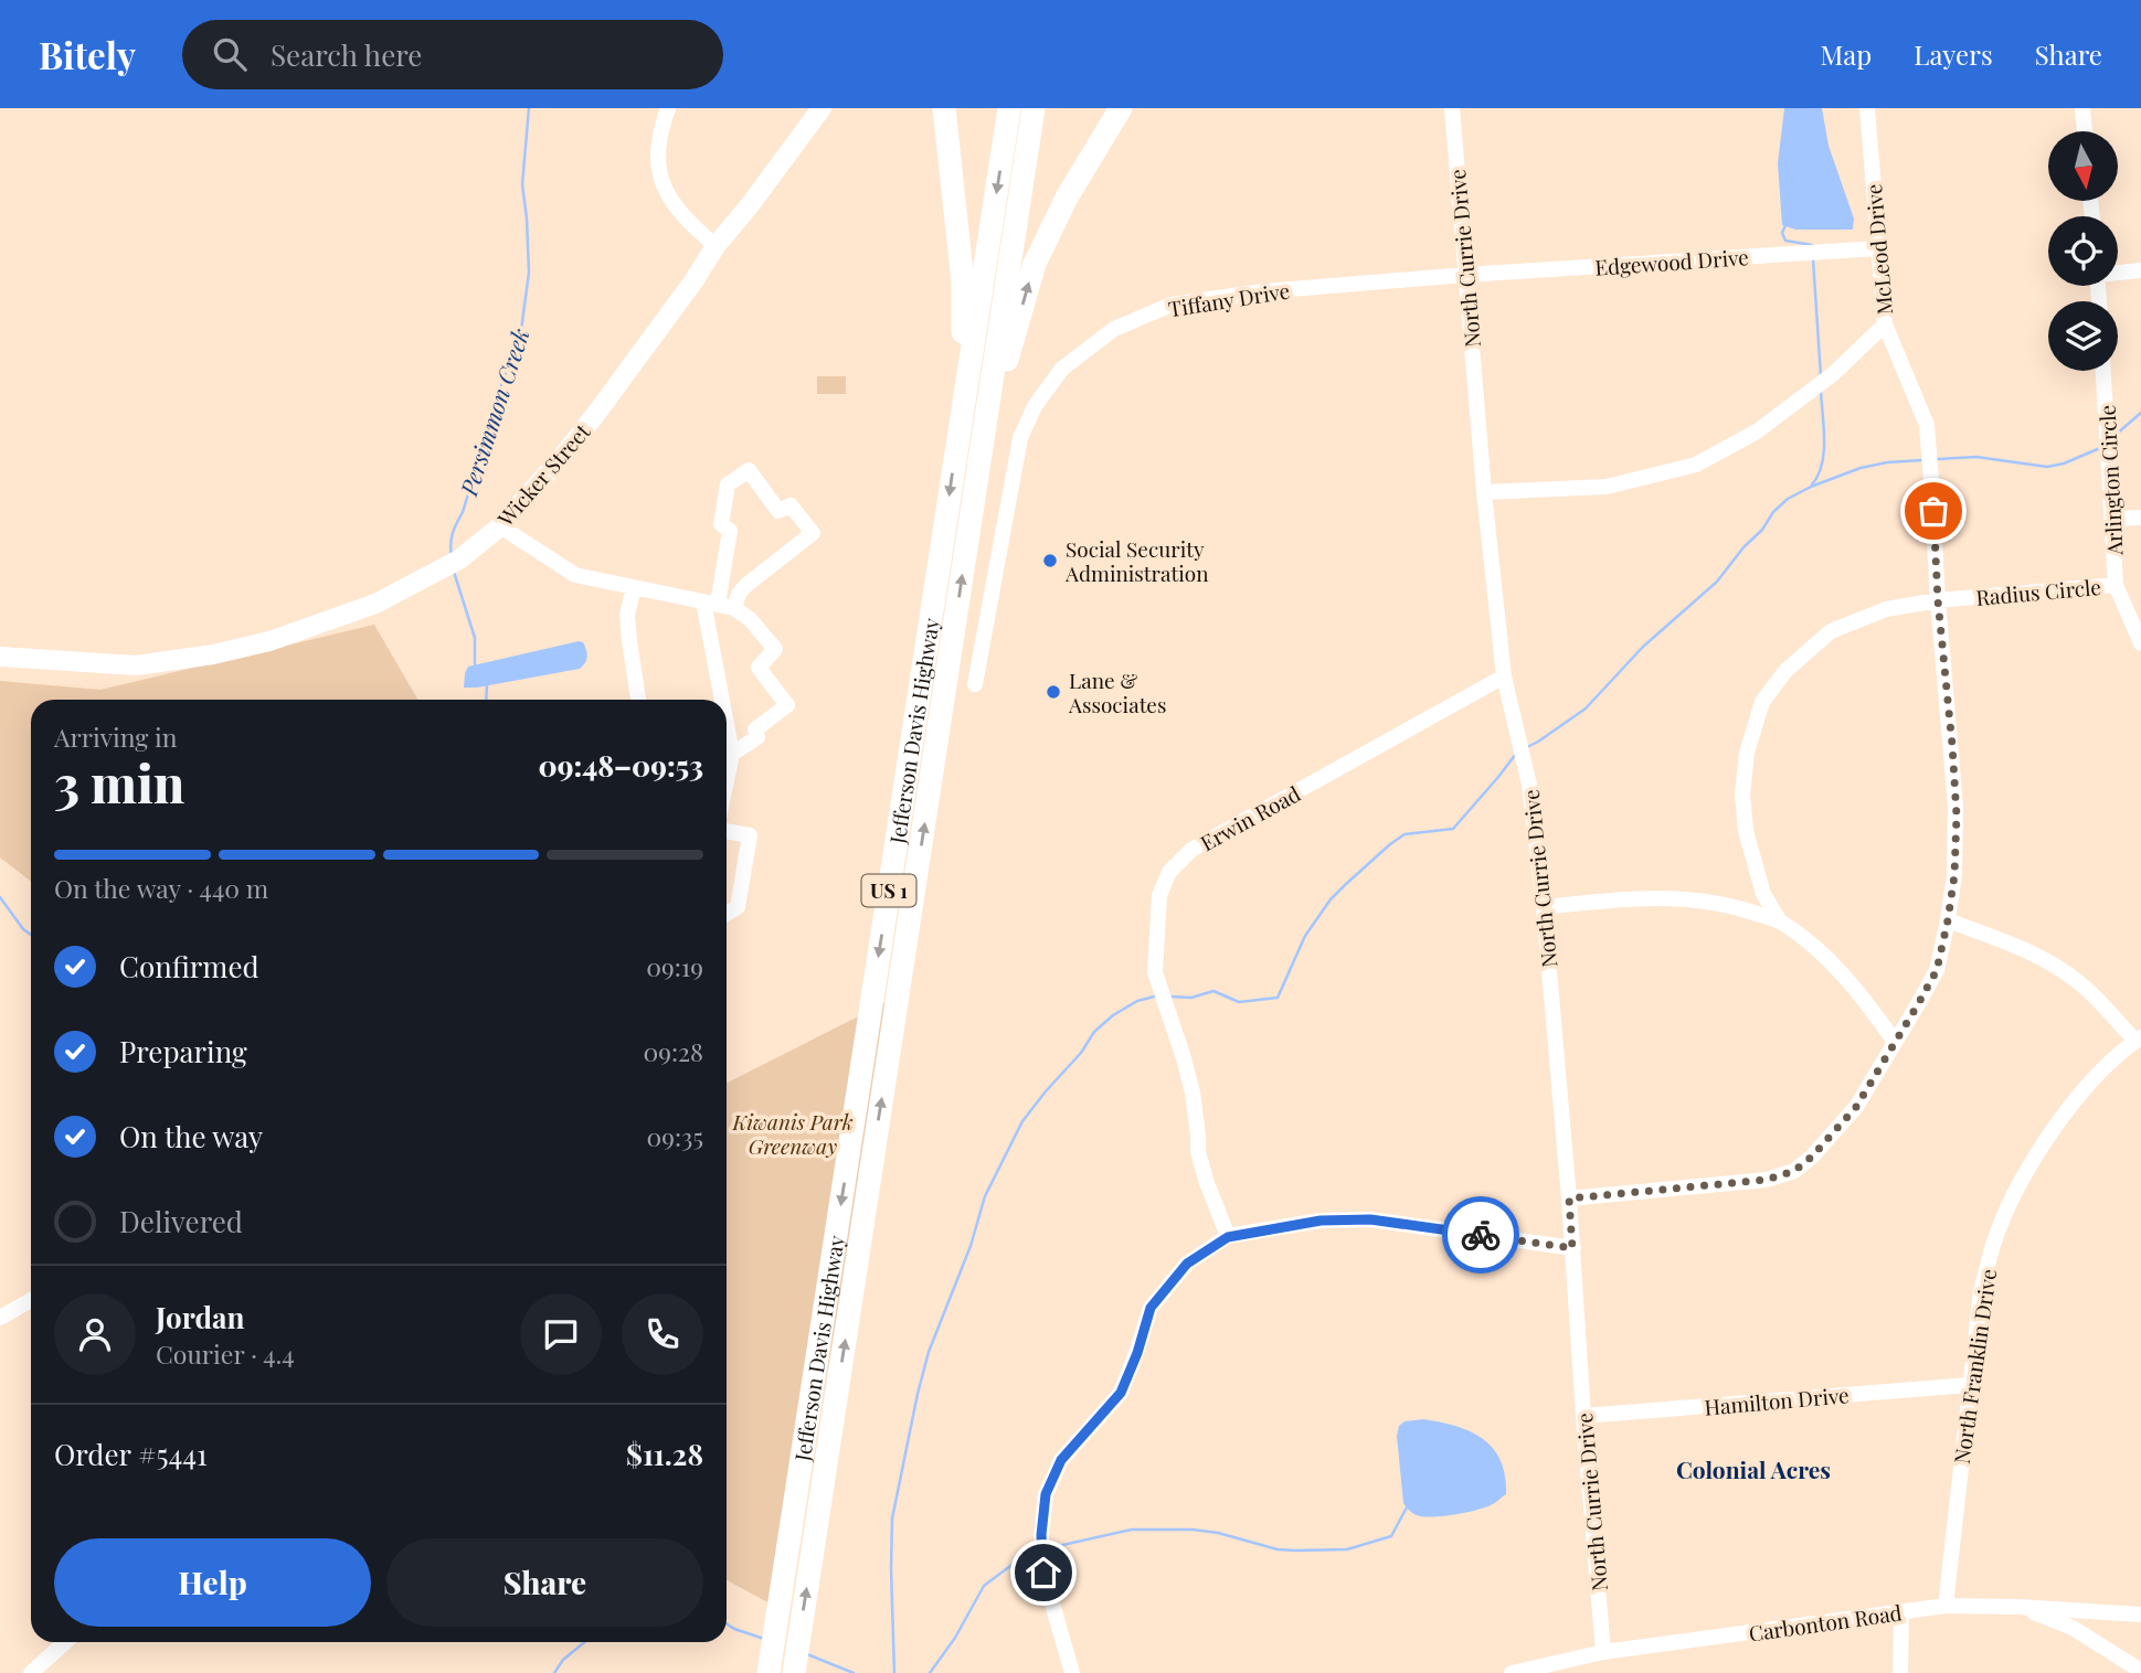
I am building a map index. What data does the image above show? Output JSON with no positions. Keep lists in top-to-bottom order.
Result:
{
  "streets": {
    "highway": ["Jefferson Davis Highway", "US 1"],
    "main road": ["Wicker Street"],
    "street": [
      "McLeod Drive",
      "North Currie Drive",
      "Edgewood Drive",
      "Tiffany Drive",
      "Arlington Circle",
      "Radius Circle",
      "Erwin Road",
      "North Franklin Drive",
      "Hamilton Drive",
      "Carbonton Road"
    ]
  },
  "crossings": [
    ["McLeod Drive", "North Currie Drive"],
    ["McLeod Drive", "Edgewood Drive"],
    ["McLeod Drive", "Radius Circle"],
    ["North Currie Drive", "Edgewood Drive"],
    ["North Currie Drive", "Tiffany Drive"],
    ["North Currie Drive", "Erwin Road"],
    ["North Currie Drive", "Hamilton Drive"],
    ["North Currie Drive", "Carbonton Road"],
    ["Edgewood Drive", "Tiffany Drive"],
    ["Arlington Circle", "Radius Circle"],
    ["North Franklin Drive", "Hamilton Drive"],
    ["North Franklin Drive", "Carbonton Road"]
  ],
  "districts": ["Colonial Acres"],
  "water": ["Persimmon Creek"],
  "parks": ["Kiwanis Park Greenway"],
  "places": ["Social Security Administration", "Lane & Associates"],
  "north": "bottom",
  "page": {
    "header": "Bitely",
    "search": "Search here",
    "nav": ["Map", "Layers", "Share"],
    "heading": ["3 min", "Arriving in", "09:48–09:53"],
    "panel": [
      "Jordan",
      "Courier · 4.4",
      "Order #5441",
      "$11.28"
    ],
    "bar": "On the way · 440 m",
    "list": [
      ["Confirmed", "09:19"],
      ["Preparing", "09:28"],
      ["On the way", "09:35"],
      "Delivered"
    ],
    "buttons": ["Help", "Share"]
  }
}
